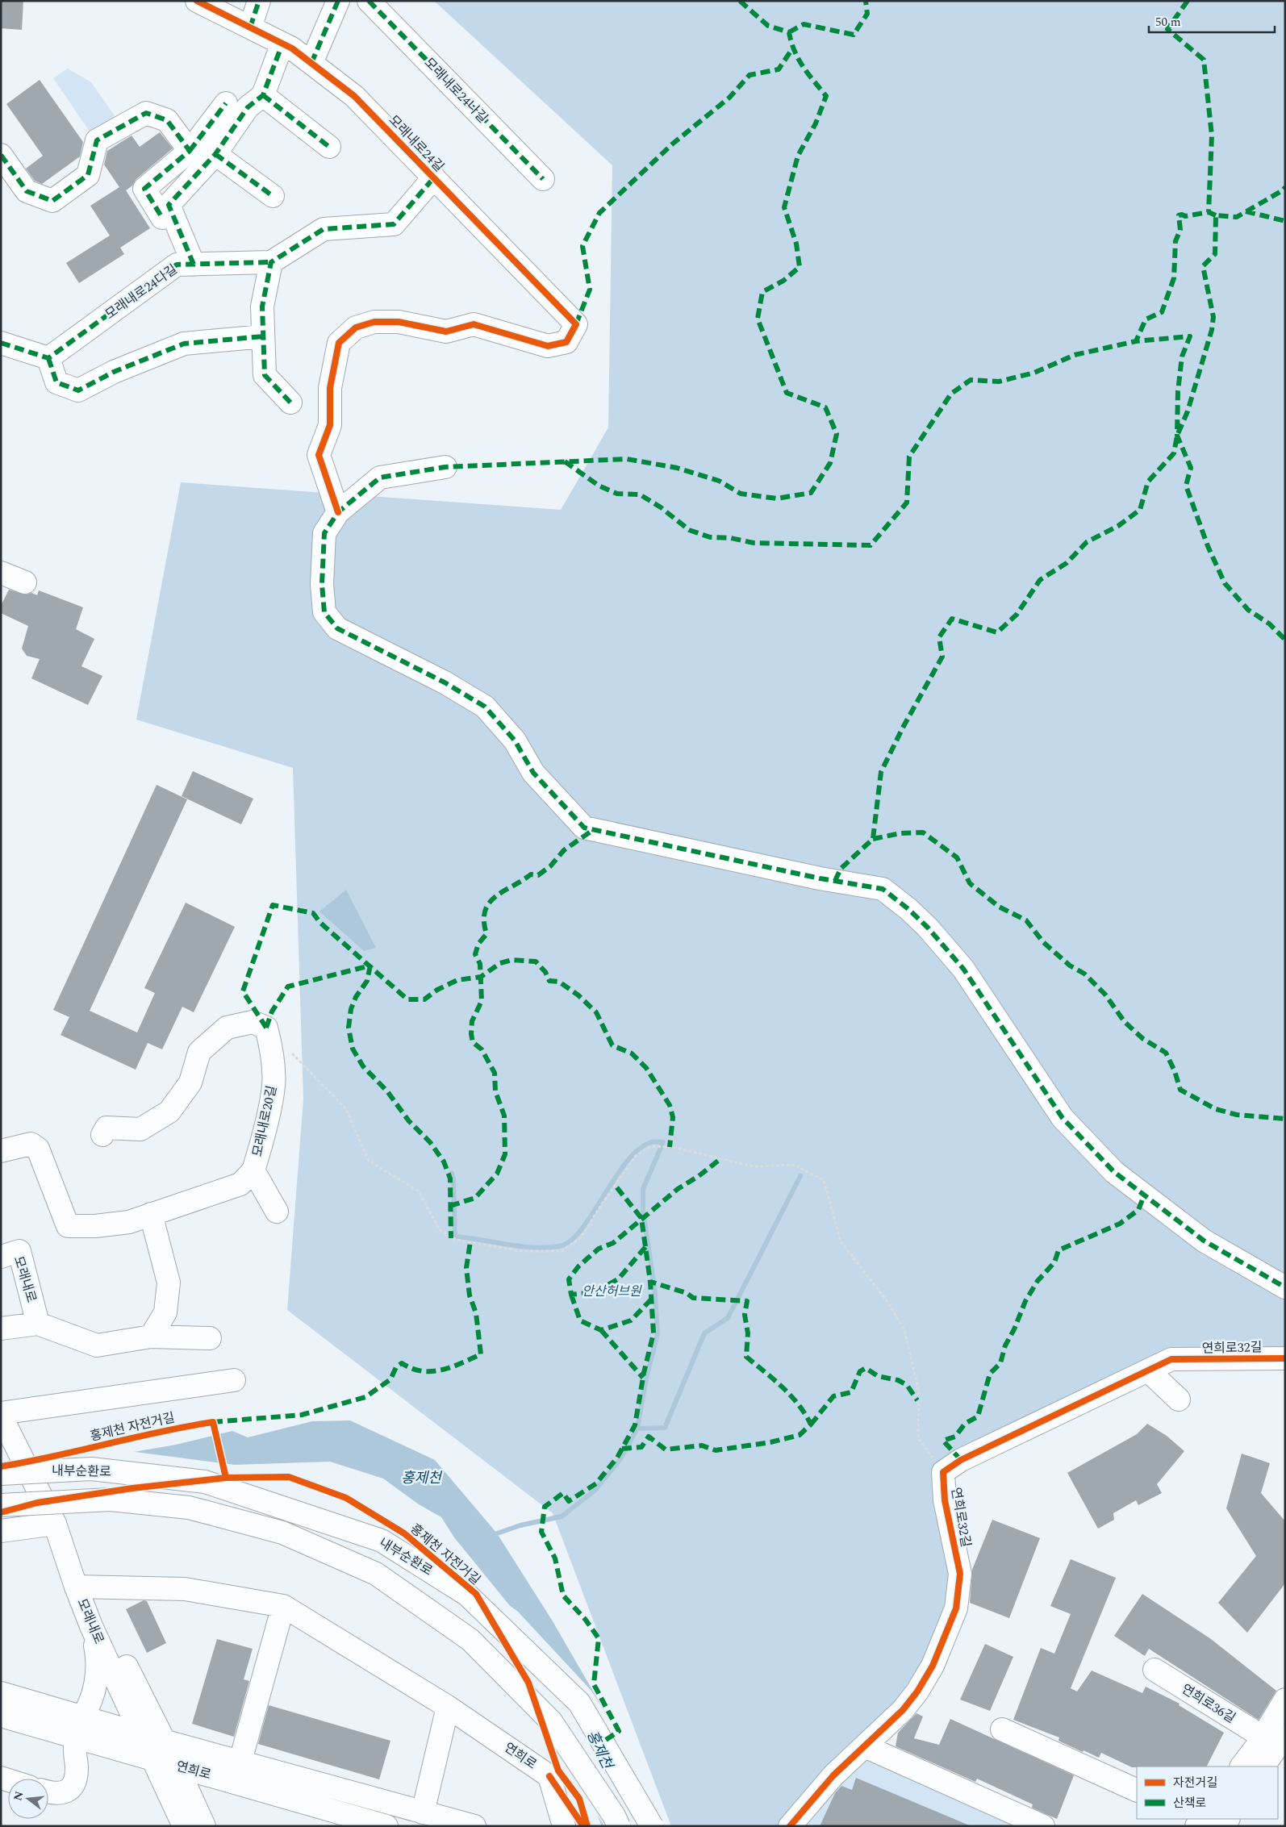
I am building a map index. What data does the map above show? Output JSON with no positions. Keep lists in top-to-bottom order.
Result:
{
  "streets": {
    "main road": [
      "모래내로24나길",
      "모래내로24길",
      "모래내로24다길",
      "모래내로20길",
      "모래내로",
      "연희로32길",
      "내부순환로",
      "연희로36길",
      "연희로"
    ],
    "cycle path": ["홍제천 자전거길"]
  },
  "crossings": [
    ["모래내로", "연희로"]
  ],
  "water": ["홍제천"],
  "parks": ["안산허브원"],
  "legend": ["자전거길", "산책로"],
  "scale_bar": "50 m",
  "north": "left"
}
